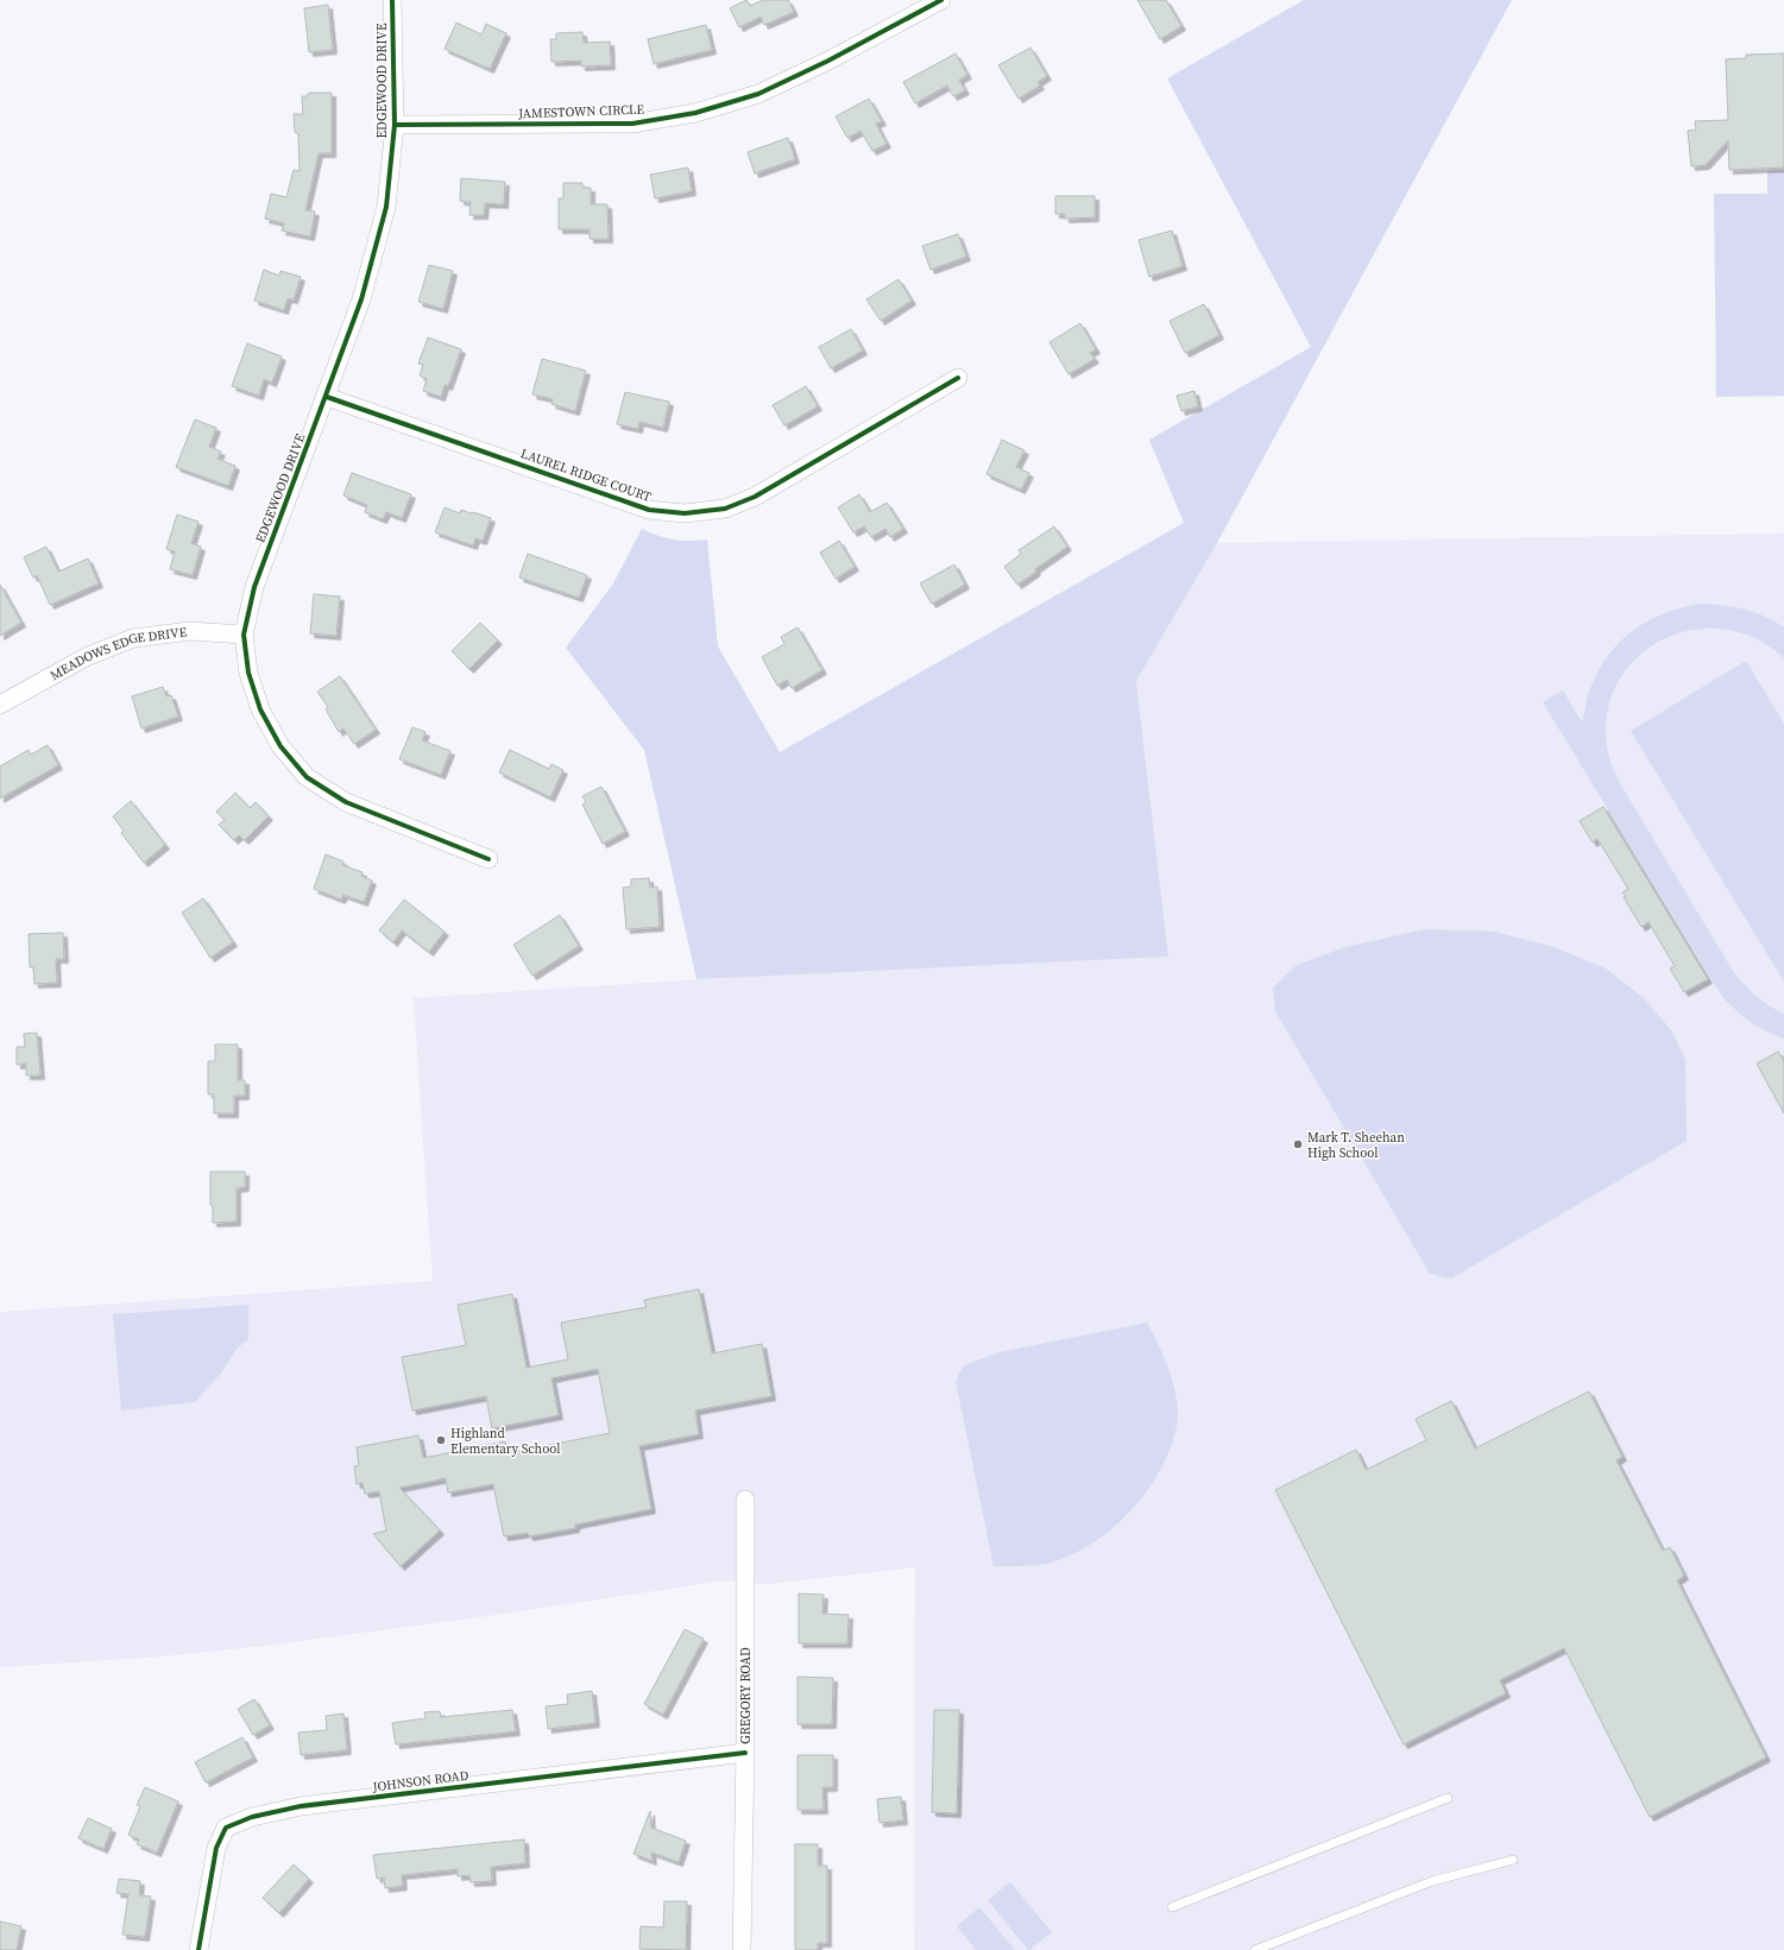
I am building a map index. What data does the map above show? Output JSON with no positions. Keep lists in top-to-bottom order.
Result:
{
  "streets": {
    "street": [
      "EDGEWOOD DRIVE",
      "JAMESTOWN CIRCLE",
      "LAUREL RIDGE COURT",
      "MEADOWS EDGE DRIVE",
      "GREGORY ROAD",
      "JOHNSON ROAD"
    ]
  },
  "crossings": [
    ["EDGEWOOD DRIVE", "JAMESTOWN CIRCLE"],
    ["EDGEWOOD DRIVE", "LAUREL RIDGE COURT"],
    ["EDGEWOOD DRIVE", "MEADOWS EDGE DRIVE"],
    ["GREGORY ROAD", "JOHNSON ROAD"]
  ],
  "places": ["Mark T. Sheehan High School", "Highland Elementary School"]
}
